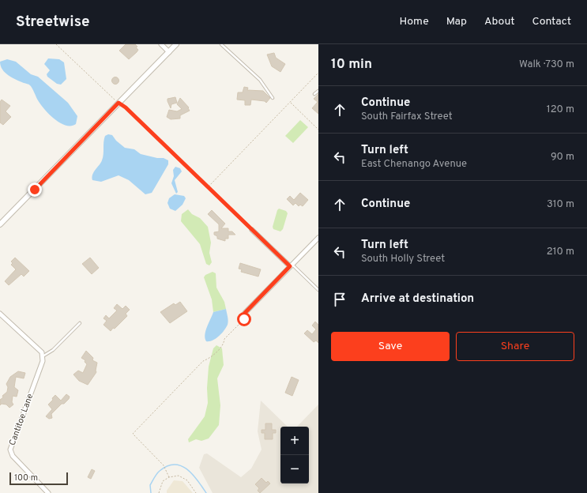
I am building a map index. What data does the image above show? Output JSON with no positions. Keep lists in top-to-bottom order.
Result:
{
  "streets": {
    "street": ["Cantitoe Lane"]
  },
  "scale_bar": "100 m",
  "page": {
    "header": "Streetwise",
    "nav": [
      "Home",
      "Map",
      "About",
      "Contact"
    ],
    "heading": ["10 min", "Walk · 730 m"],
    "list": [
      ["Continue", "South Fairfax Street", "120 m"],
      ["Turn left", "East Chenango Avenue", "90 m"],
      ["Continue", "310 m"],
      ["Turn left", "South Holly Street", "210 m"],
      "Arrive at destination"
    ],
    "buttons": ["Save", "Share"],
    "map_buttons": ["+", "−"],
    "scale": "100 m"
  }
}
